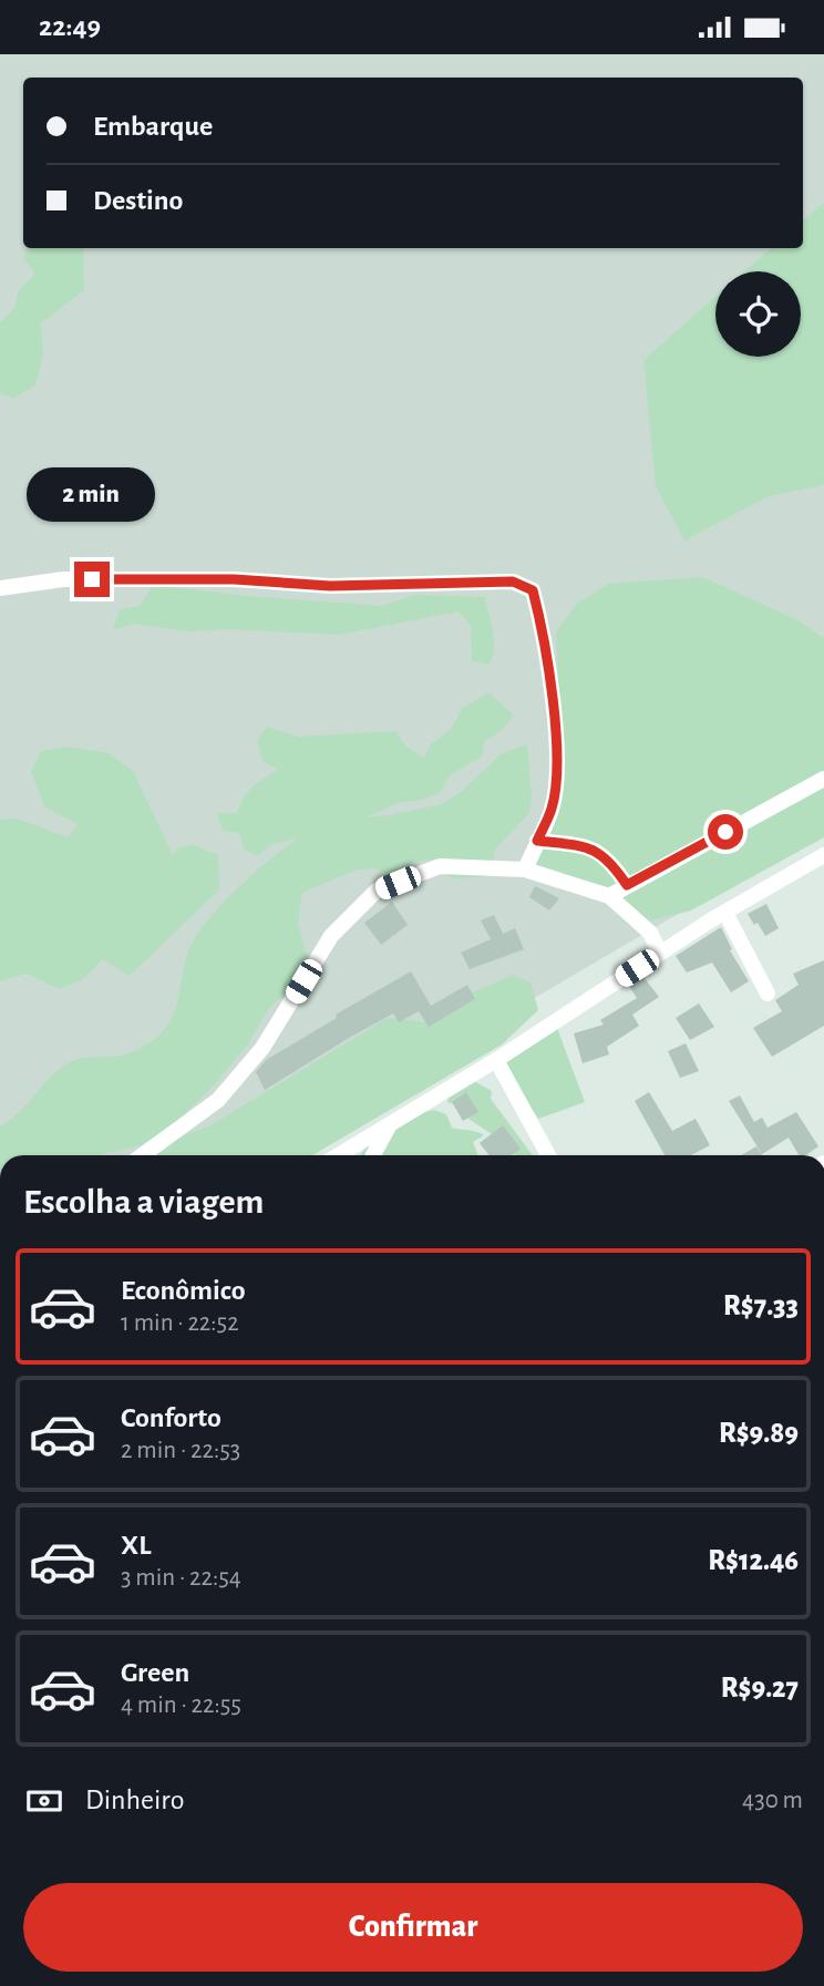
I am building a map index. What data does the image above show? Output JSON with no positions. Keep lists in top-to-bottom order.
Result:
{
  "page": {
    "status": "22:49",
    "banner": ["Embarque", "Destino"],
    "bubble": "2 min",
    "heading": "Escolha a viagem",
    "list": [
      {
        "name": "Econômico",
        "note": "1 min · 22:52",
        "value": "R$7.33"
      },
      {
        "name": "Conforto",
        "note": "2 min · 22:53",
        "value": "R$9.89"
      },
      {
        "name": "XL",
        "note": "3 min · 22:54",
        "value": "R$12.46"
      },
      {
        "name": "Green",
        "note": "4 min · 22:55",
        "value": "R$9.27"
      }
    ],
    "pay": ["Dinheiro", "430 m"],
    "buttons": "Confirmar"
  }
}
